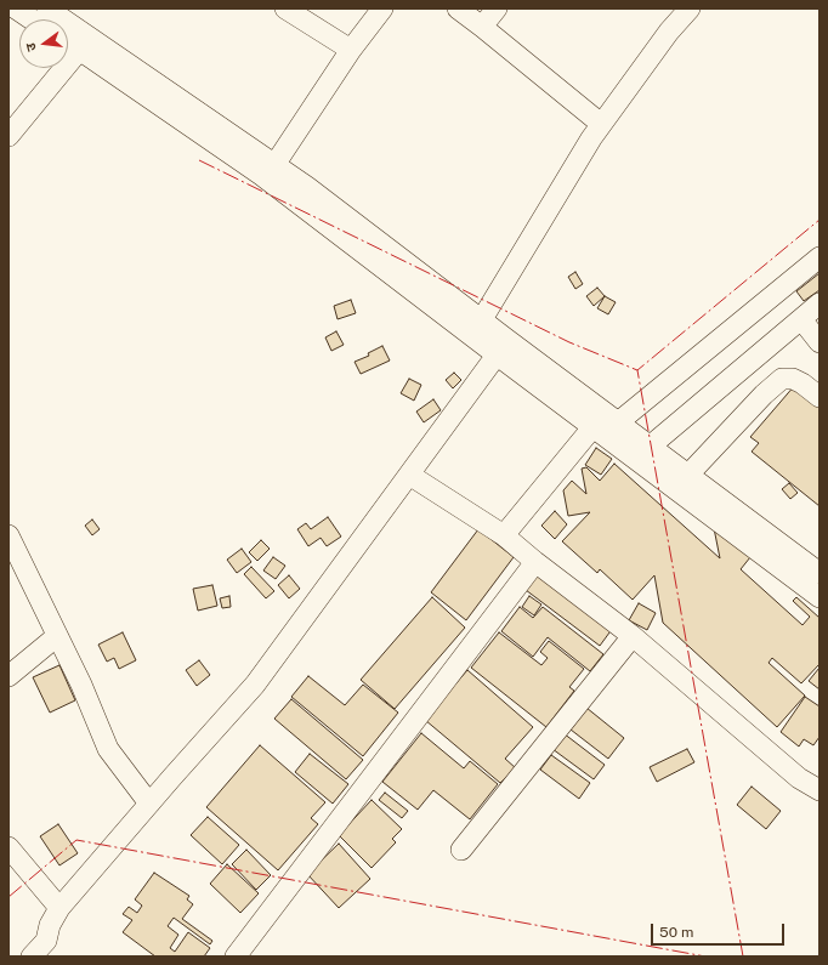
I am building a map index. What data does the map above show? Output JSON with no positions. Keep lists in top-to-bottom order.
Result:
{
  "scale_bar": "50 m",
  "north": "left"
}
